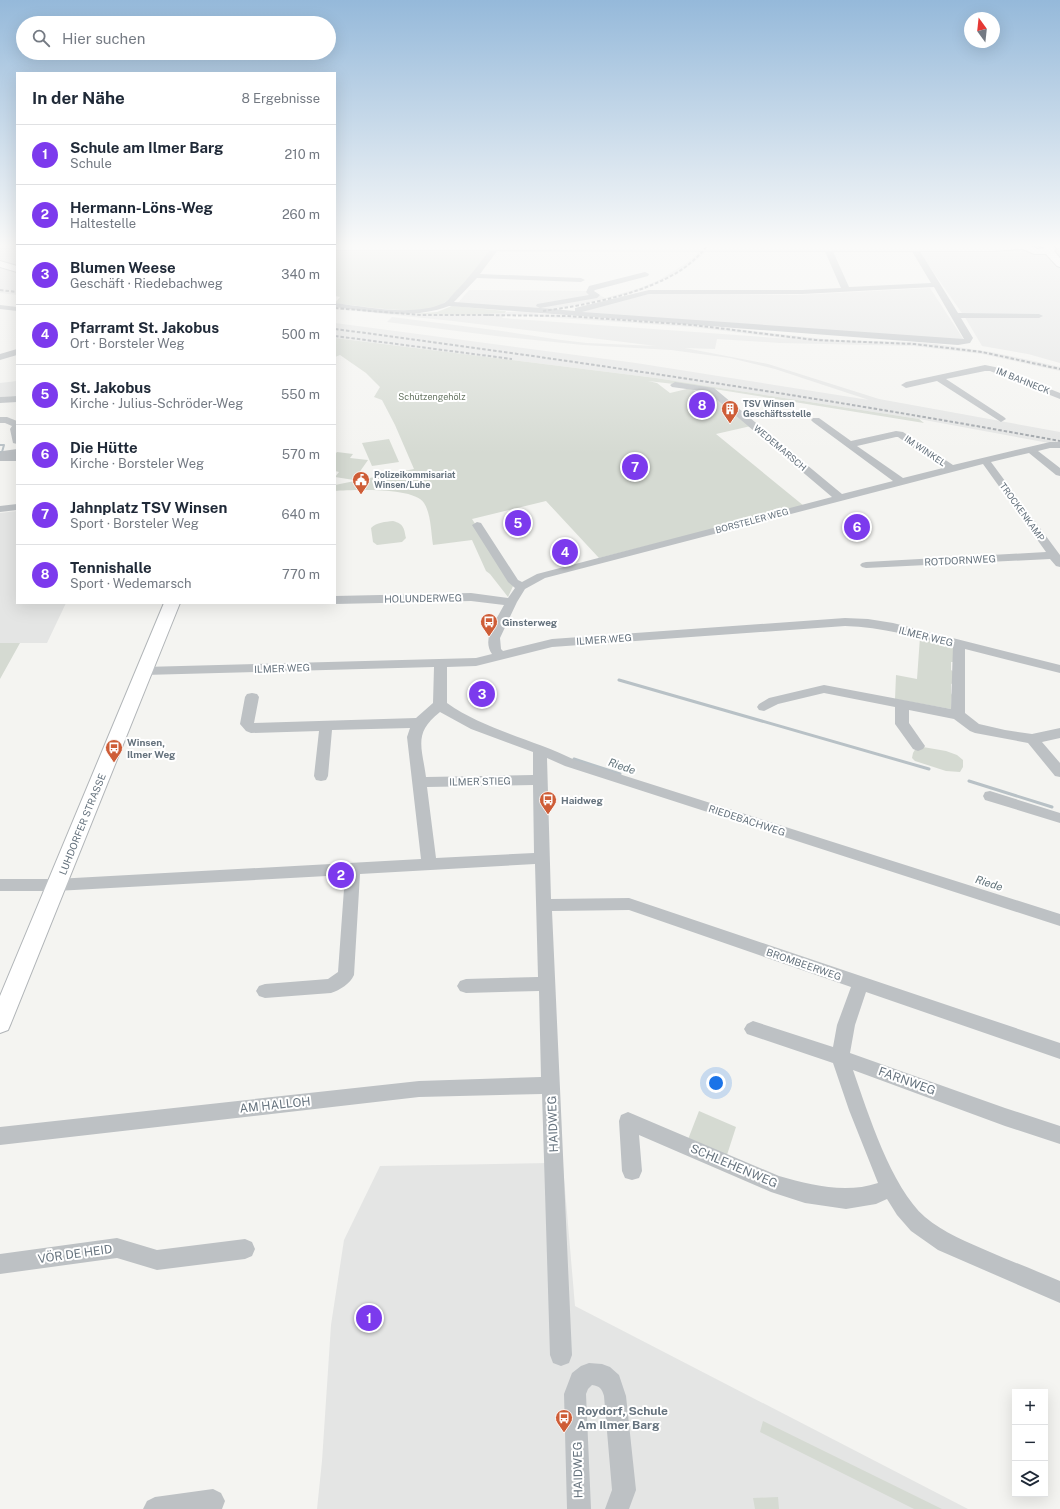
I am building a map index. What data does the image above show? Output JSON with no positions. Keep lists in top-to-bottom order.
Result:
{
  "streets": {
    "main road": ["LUHDORFER STRASSE"],
    "street": [
      "IM BAHNECK",
      "WEDEMARSCH",
      "IM WINKEL",
      "TROCKENKAMP",
      "BORSTELER WEG",
      "ROTDORNWEG",
      "HOLUNDERWEG",
      "ILMER WEG",
      "ILMER STIEG",
      "RIEDEBACHWEG",
      "BROMBEERWEG",
      "FARNWEG",
      "AM HALLOH",
      "HAIDWEG",
      "SCHLEHENWEG",
      "VÖR DE HEID"
    ]
  },
  "crossings": [
    ["WEDEMARSCH", "BORSTELER WEG"],
    ["IM WINKEL", "BORSTELER WEG"],
    ["TROCKENKAMP", "BORSTELER WEG"],
    ["TROCKENKAMP", "ROTDORNWEG"],
    ["BORSTELER WEG", "HOLUNDERWEG"],
    ["BORSTELER WEG", "ILMER WEG"],
    ["ILMER WEG", "LUHDORFER STRASSE"],
    ["ILMER STIEG", "HAIDWEG"],
    ["RIEDEBACHWEG", "HAIDWEG"],
    ["BROMBEERWEG", "HAIDWEG"],
    ["AM HALLOH", "HAIDWEG"]
  ],
  "water": ["Riede"],
  "parks": ["Schützengehölz"],
  "places": {
    "building": ["TSV Winsen Geschäftsstelle"],
    "public building": ["Polizeikommisariat Winsen/Luhe"],
    "bus stop": [
      "Ginsterweg",
      "Winsen, Ilmer Weg",
      "Haidweg",
      "Roydorf, Schule Am Ilmer Barg"
    ]
  },
  "north": "top",
  "page": {
    "search": "Hier suchen",
    "heading": ["In der Nähe", "8 Ergebnisse"],
    "list": [
      {
        "mark": "1",
        "name": "Schule am Ilmer Barg",
        "note": "Schule",
        "value": "210 m"
      },
      {
        "mark": "2",
        "name": "Hermann-Löns-Weg",
        "note": "Haltestelle",
        "value": "260 m"
      },
      {
        "mark": "3",
        "name": "Blumen Weese",
        "note": "Geschäft · Riedebachweg",
        "value": "340 m"
      },
      {
        "mark": "4",
        "name": "Pfarramt St. Jakobus",
        "note": "Ort · Borsteler Weg",
        "value": "500 m"
      },
      {
        "mark": "5",
        "name": "St. Jakobus",
        "note": "Kirche · Julius-Schröder-Weg",
        "value": "550 m"
      },
      {
        "mark": "6",
        "name": "Die Hütte",
        "note": "Kirche · Borsteler Weg",
        "value": "570 m"
      },
      {
        "mark": "7",
        "name": "Jahnplatz TSV Winsen",
        "note": "Sport · Borsteler Weg",
        "value": "640 m"
      },
      {
        "mark": "8",
        "name": "Tennishalle",
        "note": "Sport · Wedemarsch",
        "value": "770 m"
      }
    ],
    "pins": [
      "8",
      "7",
      "5",
      "6",
      "4",
      "3",
      "2",
      "1"
    ],
    "map_buttons": ["+", "−"]
  }
}
